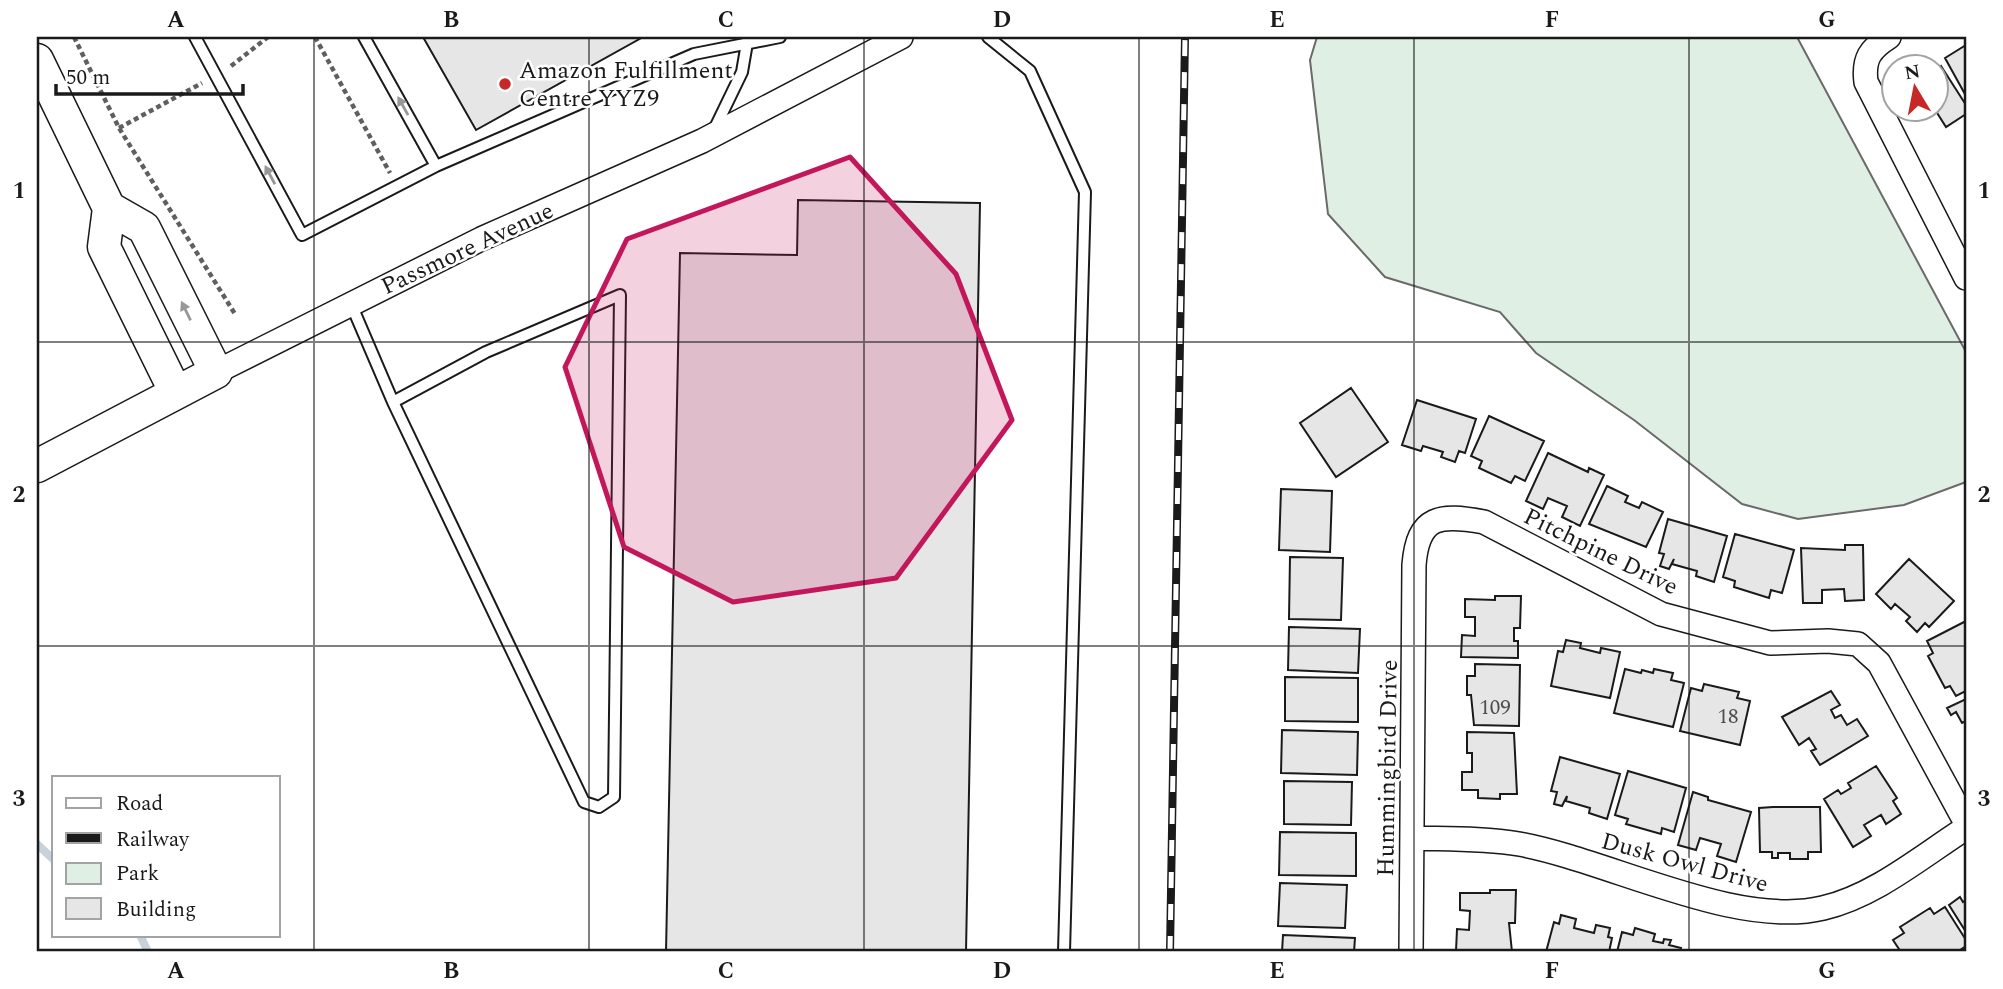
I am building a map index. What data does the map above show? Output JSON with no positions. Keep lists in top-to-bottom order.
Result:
{
  "streets": {
    "main road": ["Passmore Avenue"],
    "street": ["Pitchpine Drive", "Hummingbird Drive", "Dusk Owl Drive"]
  },
  "crossings": [
    ["Pitchpine Drive", "Hummingbird Drive"],
    ["Pitchpine Drive", "Dusk Owl Drive"],
    ["Hummingbird Drive", "Dusk Owl Drive"]
  ],
  "places": ["Amazon Fulfillment Centre YYZ9"],
  "house_numbers": ["109", "18"],
  "legend": [
    "Road",
    "Railway",
    "Park",
    "Building"
  ],
  "scale_bar": "50 m",
  "north": "top",
  "grid": {
    "columns": [
      "A",
      "B",
      "C",
      "D",
      "E",
      "F",
      "G"
    ],
    "rows": ["1", "2", "3"]
  }
}
